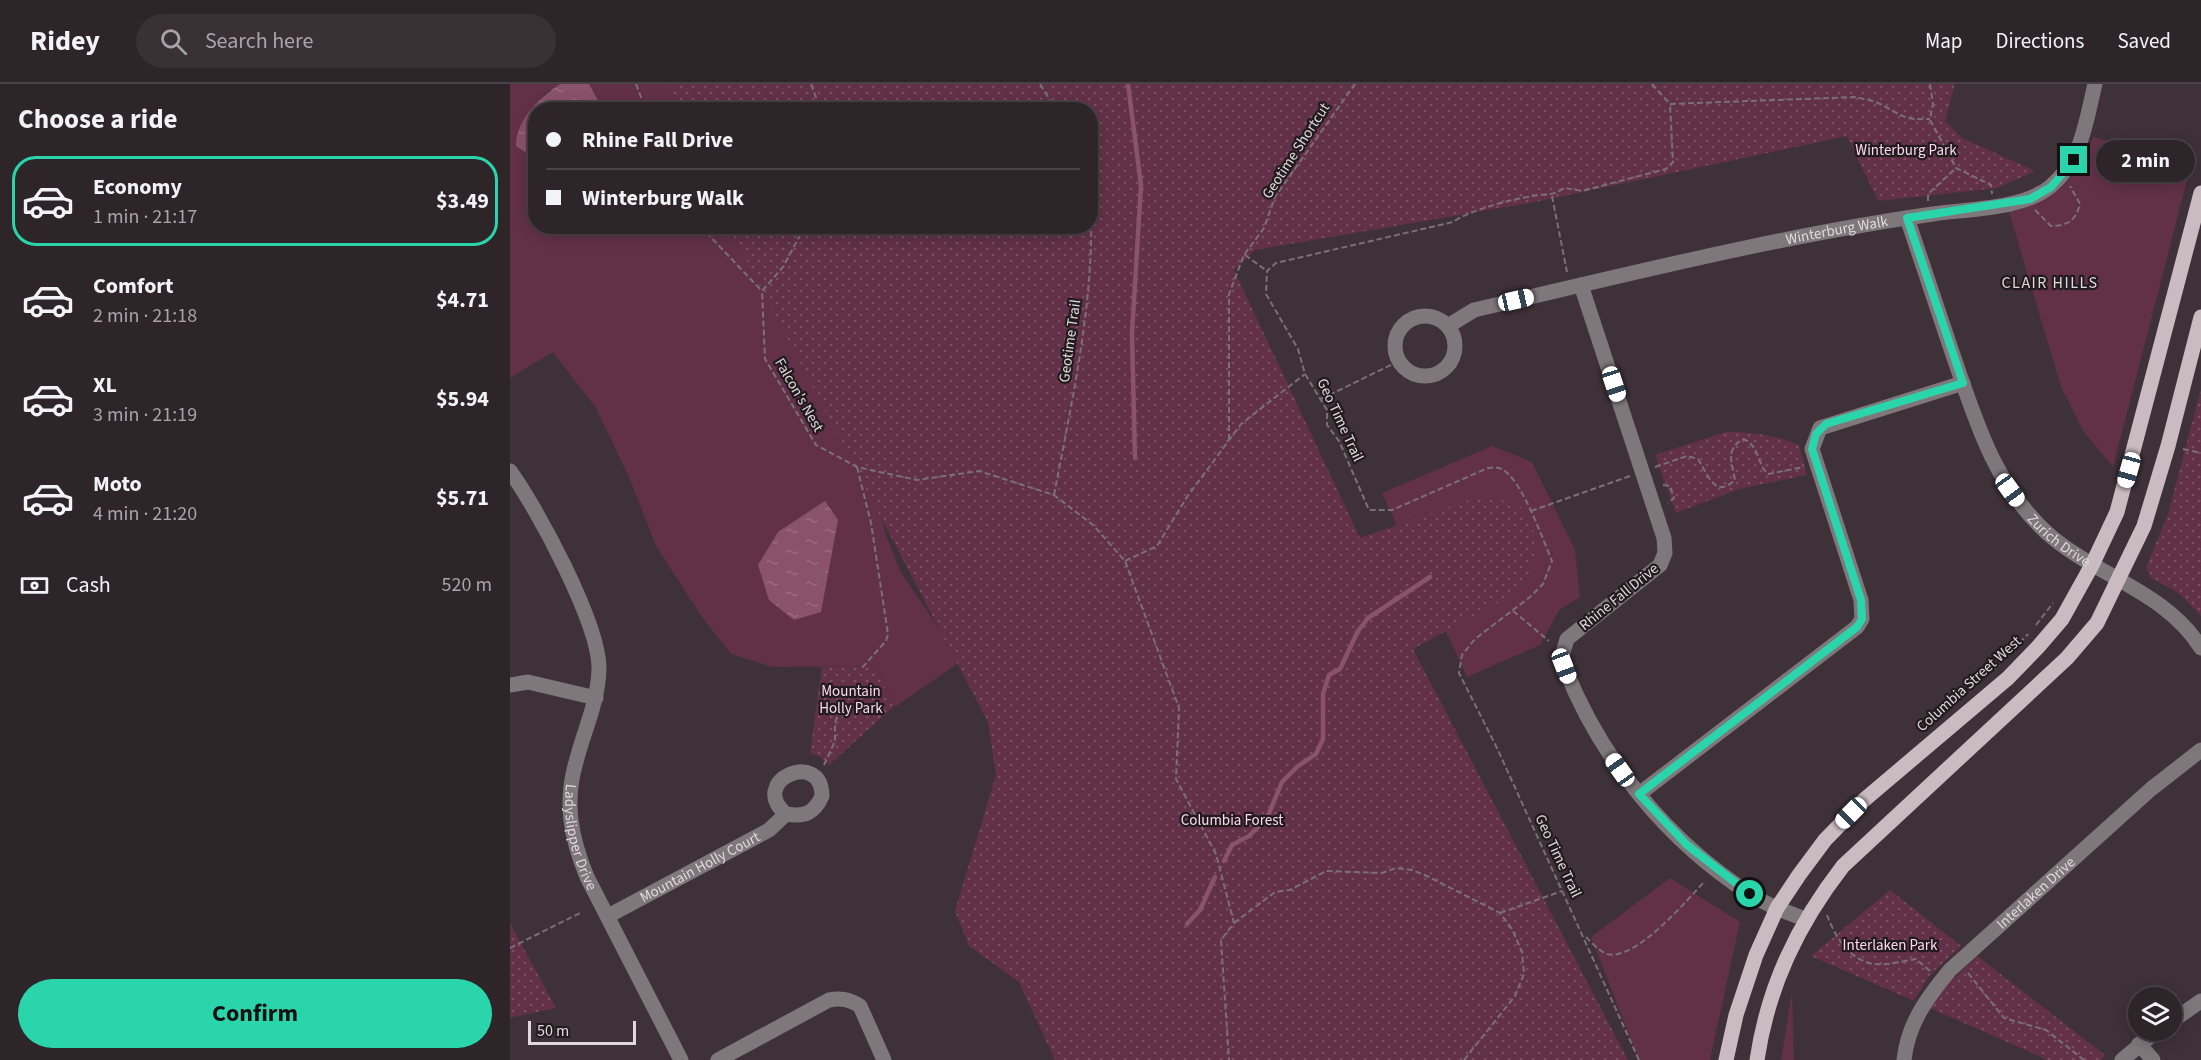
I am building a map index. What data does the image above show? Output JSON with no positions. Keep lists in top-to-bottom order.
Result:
{
  "streets": {
    "main road": ["Columbia Street West"],
    "street": [
      "Winterburg Walk",
      "Zurich Drive",
      "Rhine Fall Drive",
      "Ladyslipper Drive",
      "Mountain Holly Court",
      "Interlaken Drive"
    ],
    "path": [
      "Geotime Shortcut",
      "Geotime Trail",
      "Falcon's Nest",
      "Geo Time Trail"
    ]
  },
  "crossings": [
    ["Winterburg Walk", "Zurich Drive"],
    ["Winterburg Walk", "Rhine Fall Drive"],
    ["Geotime Trail", "Falcon's Nest"],
    ["Zurich Drive", "Columbia Street West"],
    ["Rhine Fall Drive", "Columbia Street West"],
    ["Ladyslipper Drive", "Mountain Holly Court"]
  ],
  "districts": ["CLAIR HILLS"],
  "parks": [
    "Winterburg Park",
    "Mountain Holly Park",
    "Columbia Forest",
    "Interlaken Park"
  ],
  "scale_bar": "50 m",
  "page": {
    "header": "Ridey",
    "search": "Search here",
    "nav": ["Map", "Directions", "Saved"],
    "heading": "Choose a ride",
    "banner": ["Rhine Fall Drive", "Winterburg Walk"],
    "bubble": "2 min",
    "list": [
      {
        "name": "Economy",
        "note": "1 min · 21:17",
        "value": "$3.49"
      },
      {
        "name": "Comfort",
        "note": "2 min · 21:18",
        "value": "$4.71"
      },
      {
        "name": "XL",
        "note": "3 min · 21:19",
        "value": "$5.94"
      },
      {
        "name": "Moto",
        "note": "4 min · 21:20",
        "value": "$5.71"
      }
    ],
    "pay": ["Cash", "520 m"],
    "buttons": "Confirm",
    "scale": "50 m"
  }
}
